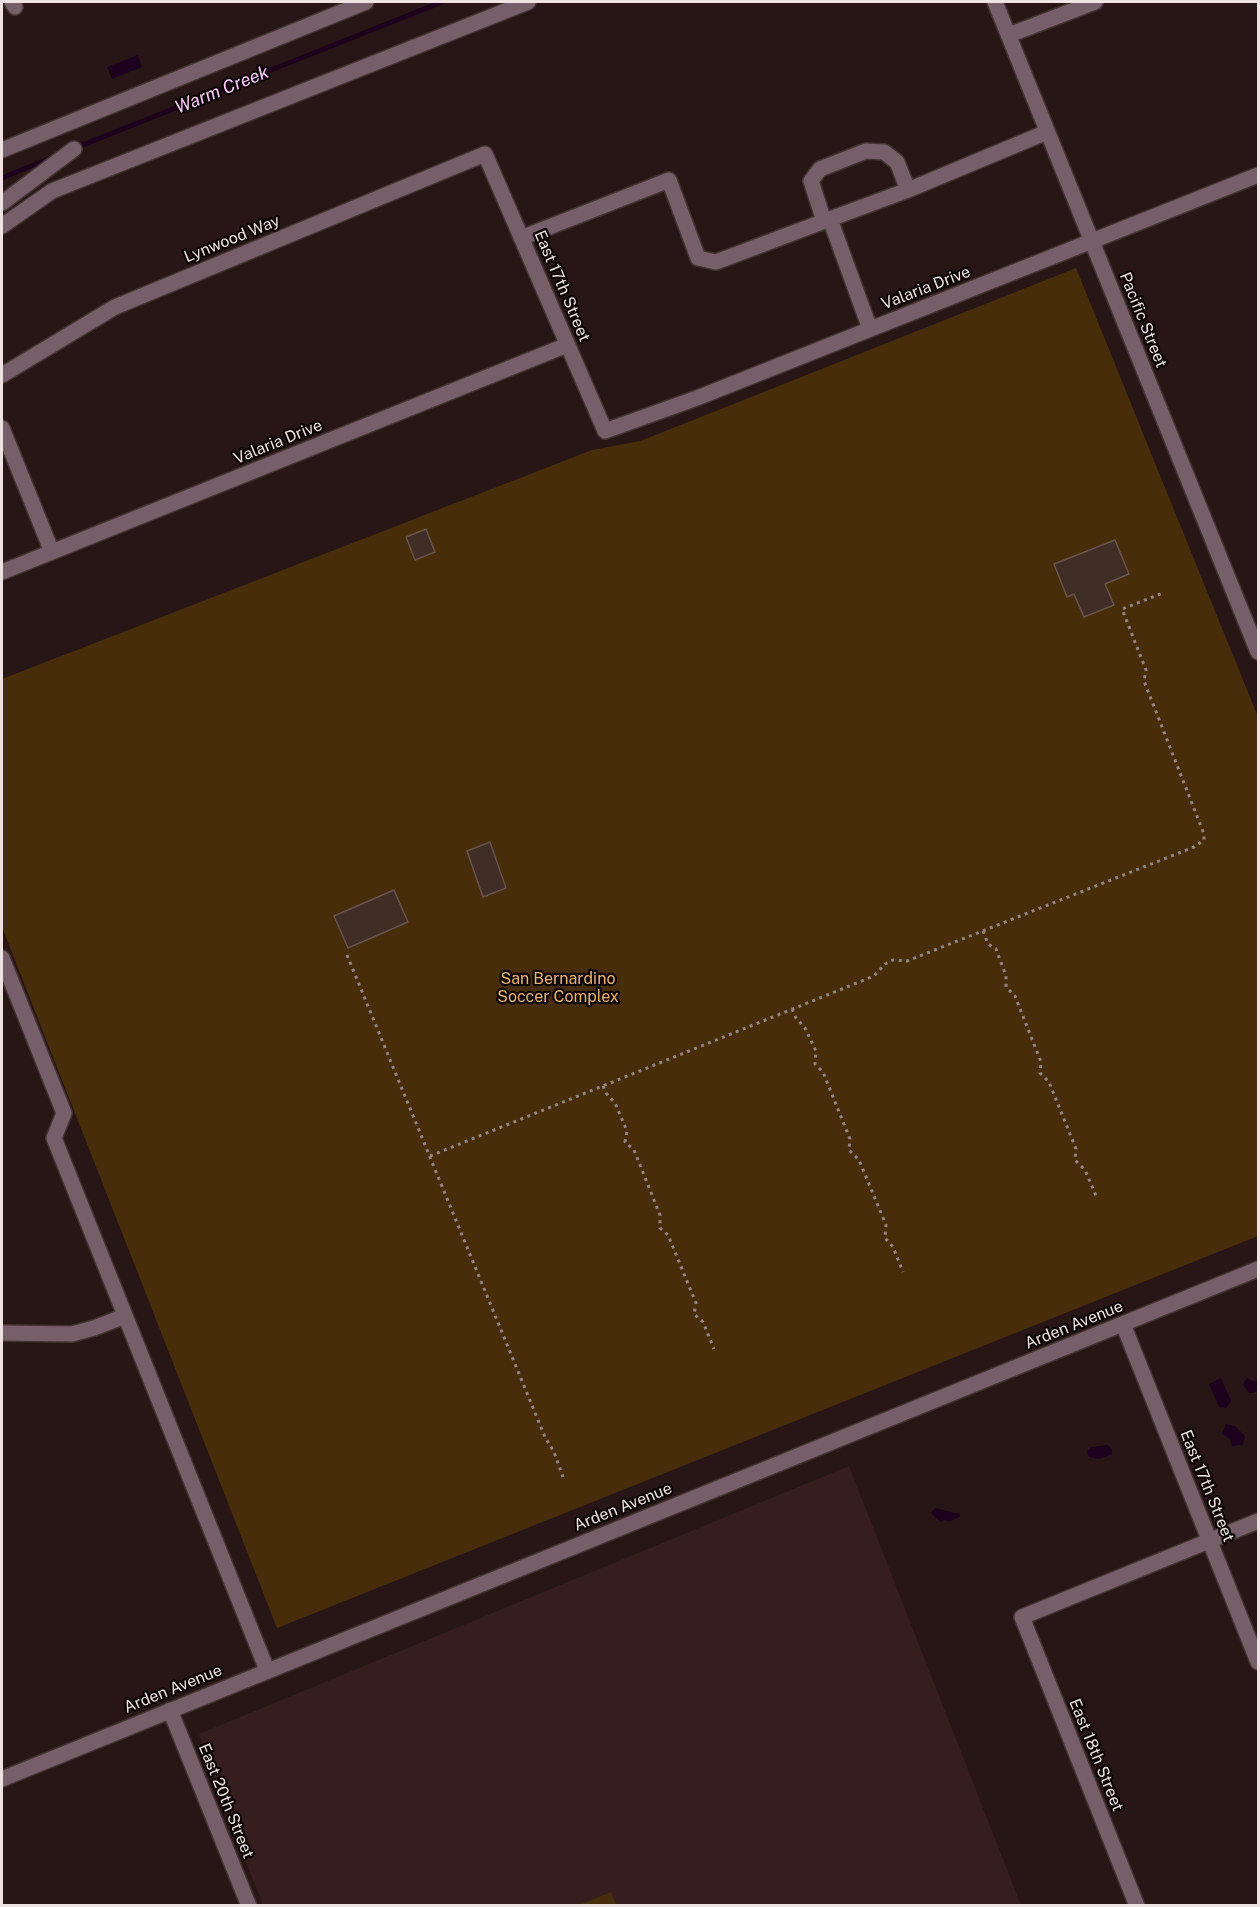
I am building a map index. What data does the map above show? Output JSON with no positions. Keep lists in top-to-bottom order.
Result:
{
  "streets": {
    "street": [
      "Lynwood Way",
      "East 17th Street",
      "Valaria Drive",
      "Pacific Street",
      "Arden Avenue",
      "East 18th Street",
      "East 20th Street"
    ]
  },
  "crossings": [
    ["Lynwood Way", "East 17th Street"],
    ["East 17th Street", "Valaria Drive"],
    ["East 17th Street", "Arden Avenue"],
    ["East 17th Street", "East 18th Street"],
    ["Valaria Drive", "Pacific Street"],
    ["Arden Avenue", "East 20th Street"]
  ],
  "water": ["Warm Creek"],
  "parks": ["San Bernardino Soccer Complex"]
}
